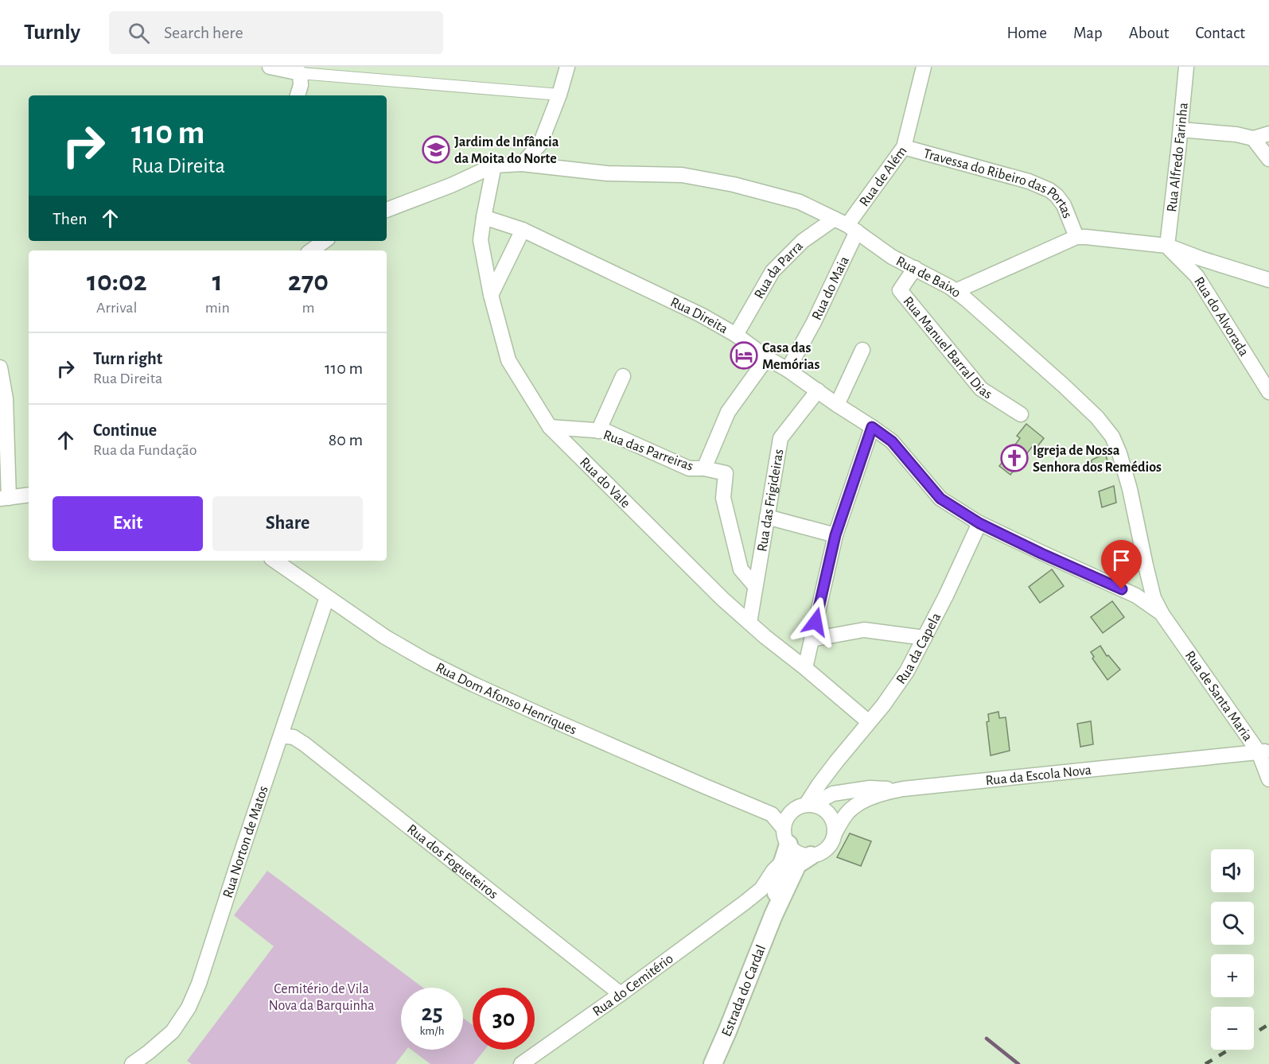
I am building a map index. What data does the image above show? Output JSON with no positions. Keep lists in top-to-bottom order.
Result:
{
  "streets": {
    "street": [
      "Rua Alfredo Farinha",
      "Rua de Além",
      "Travessa do Ribeiro das Portas",
      "Rua da Parra",
      "Rua de Baixo",
      "Rua do Maia",
      "Rua Direita",
      "Rua do Alvorada",
      "Rua Manuel Barral Dias",
      "Rua das Parreiras",
      "Rua do Vale",
      "Rua das Frigideiras",
      "Rua da Capela",
      "Rua de Santa Maria",
      "Rua Dom Afonso Henriques",
      "Rua da Escola Nova",
      "Rua Norton de Matos",
      "Rua dos Fogueteiros",
      "Rua do Cemitério",
      "Estrada do Cardal"
    ]
  },
  "crossings": [
    ["Rua Alfredo Farinha", "Rua do Alvorada"],
    ["Rua de Além", "Travessa do Ribeiro das Portas"],
    ["Rua de Além", "Rua da Parra"],
    ["Rua de Além", "Rua de Baixo"],
    ["Rua de Além", "Rua do Maia"],
    ["Rua da Parra", "Rua de Baixo"],
    ["Rua da Parra", "Rua do Maia"],
    ["Rua da Parra", "Rua Direita"],
    ["Rua de Baixo", "Rua do Maia"],
    ["Rua de Baixo", "Rua Direita"],
    ["Rua de Baixo", "Rua Manuel Barral Dias"],
    ["Rua de Baixo", "Rua do Vale"],
    ["Rua de Baixo", "Rua de Santa Maria"],
    ["Rua do Maia", "Rua Direita"],
    ["Rua Direita", "Rua das Parreiras"],
    ["Rua Direita", "Rua do Vale"],
    ["Rua Direita", "Rua das Frigideiras"],
    ["Rua Direita", "Rua da Capela"],
    ["Rua Direita", "Rua de Santa Maria"],
    ["Rua das Parreiras", "Rua do Vale"],
    ["Rua do Vale", "Rua das Frigideiras"],
    ["Rua do Vale", "Rua da Capela"],
    ["Rua da Capela", "Rua Dom Afonso Henriques"],
    ["Rua da Capela", "Rua da Escola Nova"],
    ["Rua da Capela", "Rua do Cemitério"],
    ["Rua da Capela", "Estrada do Cardal"],
    ["Rua de Santa Maria", "Rua da Escola Nova"],
    ["Rua Dom Afonso Henriques", "Rua da Escola Nova"],
    ["Rua Dom Afonso Henriques", "Rua Norton de Matos"],
    ["Rua Dom Afonso Henriques", "Rua do Cemitério"],
    ["Rua Dom Afonso Henriques", "Estrada do Cardal"],
    ["Rua da Escola Nova", "Rua do Cemitério"],
    ["Rua da Escola Nova", "Estrada do Cardal"],
    ["Rua Norton de Matos", "Rua dos Fogueteiros"],
    ["Rua dos Fogueteiros", "Rua do Cemitério"],
    ["Rua do Cemitério", "Estrada do Cardal"]
  ],
  "parks": ["Cemitério de Vila Nova da Barquinha"],
  "places": {
    "school or university": ["Jardim de Infância da Moita do Norte"],
    "hotel": ["Casa das Memórias"],
    "church": ["Igreja de Nossa Senhora dos Remédios"]
  },
  "page": {
    "header": "Turnly",
    "search": "Search here",
    "nav": [
      "Home",
      "Map",
      "About",
      "Contact"
    ],
    "turn": ["110 m", "Rua Direita"],
    "then": "Then",
    "eta": [
      "10:02",
      "Arrival",
      "1",
      "min",
      "270",
      "m"
    ],
    "list": [
      {
        "name": "Turn right",
        "note": "Rua Direita",
        "value": "110 m"
      },
      {
        "name": "Continue",
        "note": "Rua da Fundação",
        "value": "80 m"
      }
    ],
    "buttons": ["Exit", "Share"],
    "map_buttons": ["+", "−"],
    "speed": "25 km/h",
    "limit": "30"
  }
}
